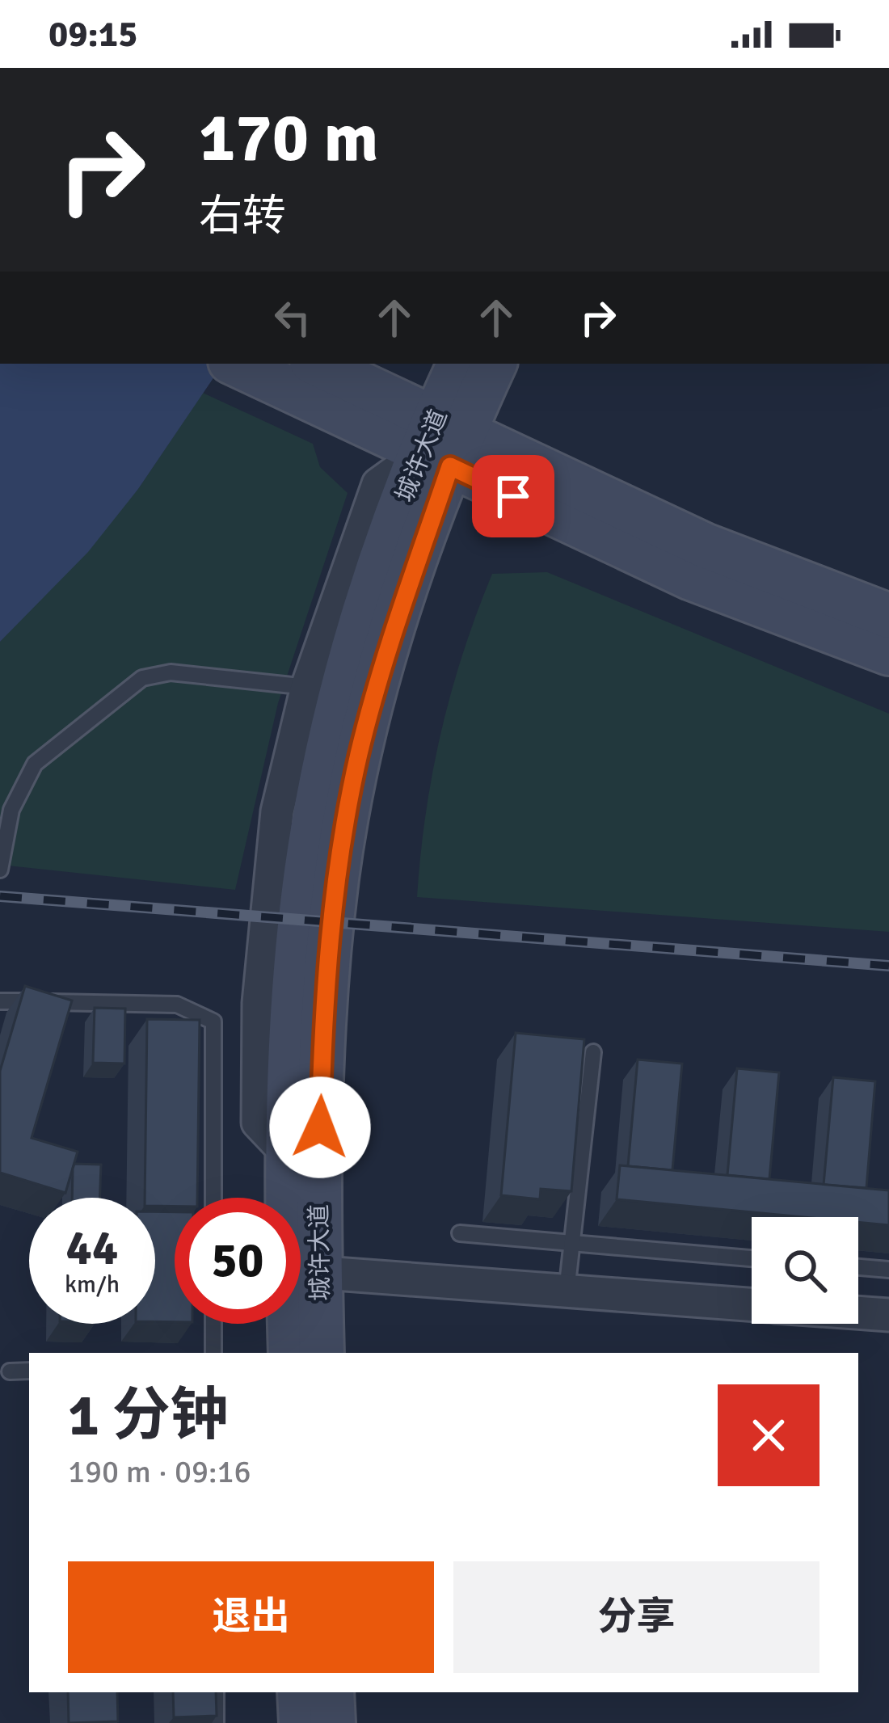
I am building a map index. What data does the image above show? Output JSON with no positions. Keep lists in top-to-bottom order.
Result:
{
  "streets": {
    "main road": ["城许大道"]
  },
  "page": {
    "status": "09:15",
    "turn": ["170 m", "右转"],
    "speed": "44 km/h",
    "limit": "50",
    "heading": ["1 分钟", "190 m · 09:16"],
    "buttons": ["退出", "分享"]
  }
}
